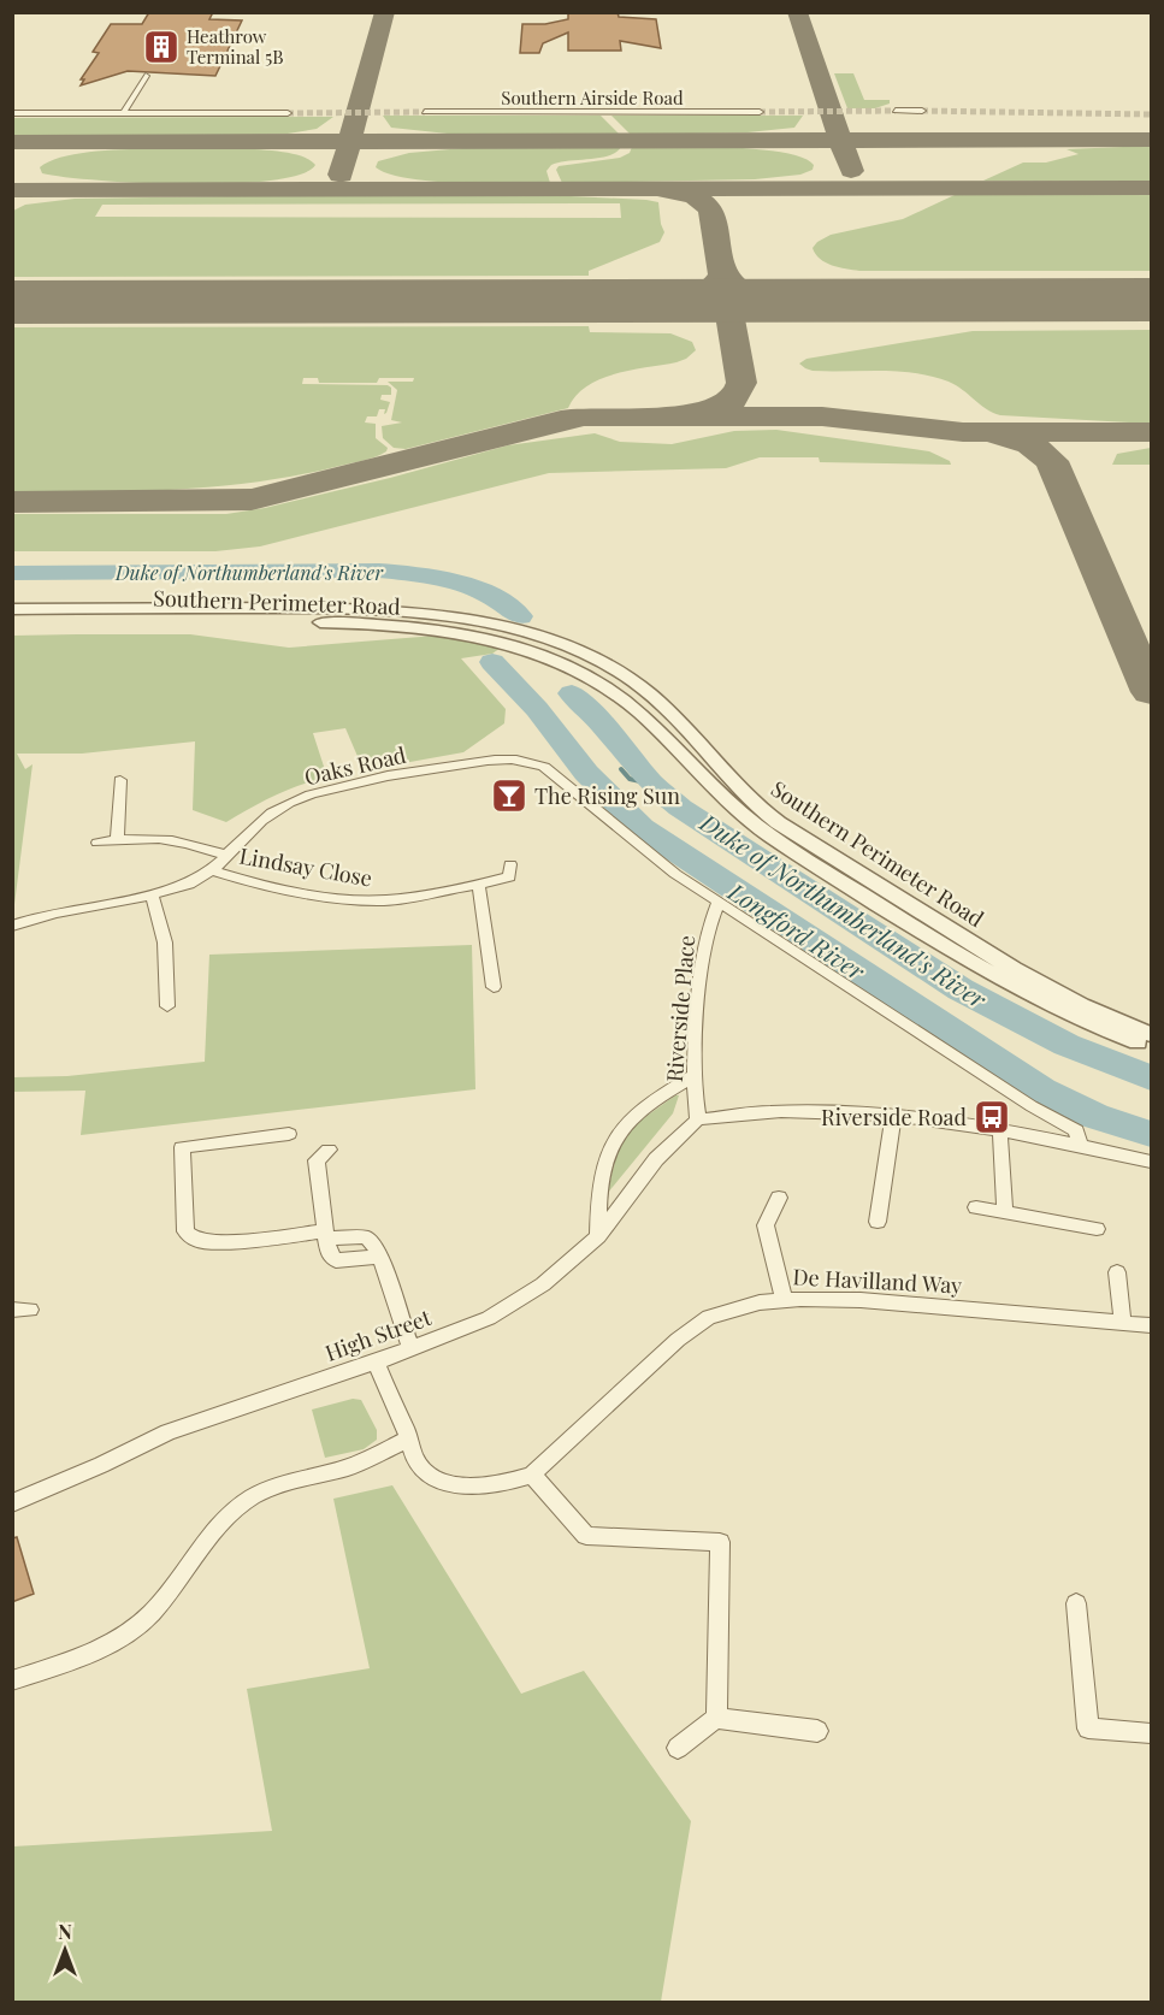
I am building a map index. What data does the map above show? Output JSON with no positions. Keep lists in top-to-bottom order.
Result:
{
  "streets": {
    "street": [
      "Southern Airside Road",
      "Southern Perimeter Road",
      "Oaks Road",
      "Lindsay Close",
      "Riverside Place",
      "De Havilland Way",
      "High Street"
    ]
  },
  "crossings": [
    ["Oaks Road", "Lindsay Close"],
    ["Oaks Road", "Riverside Place"],
    ["Riverside Place", "High Street"]
  ],
  "water": ["Duke of Northumberland's River", "Longford River"],
  "places": {
    "building": ["Heathrow Terminal 5B"],
    "bar": ["The Rising Sun"],
    "bus stop": ["Riverside Road"]
  },
  "north": "top"
}
